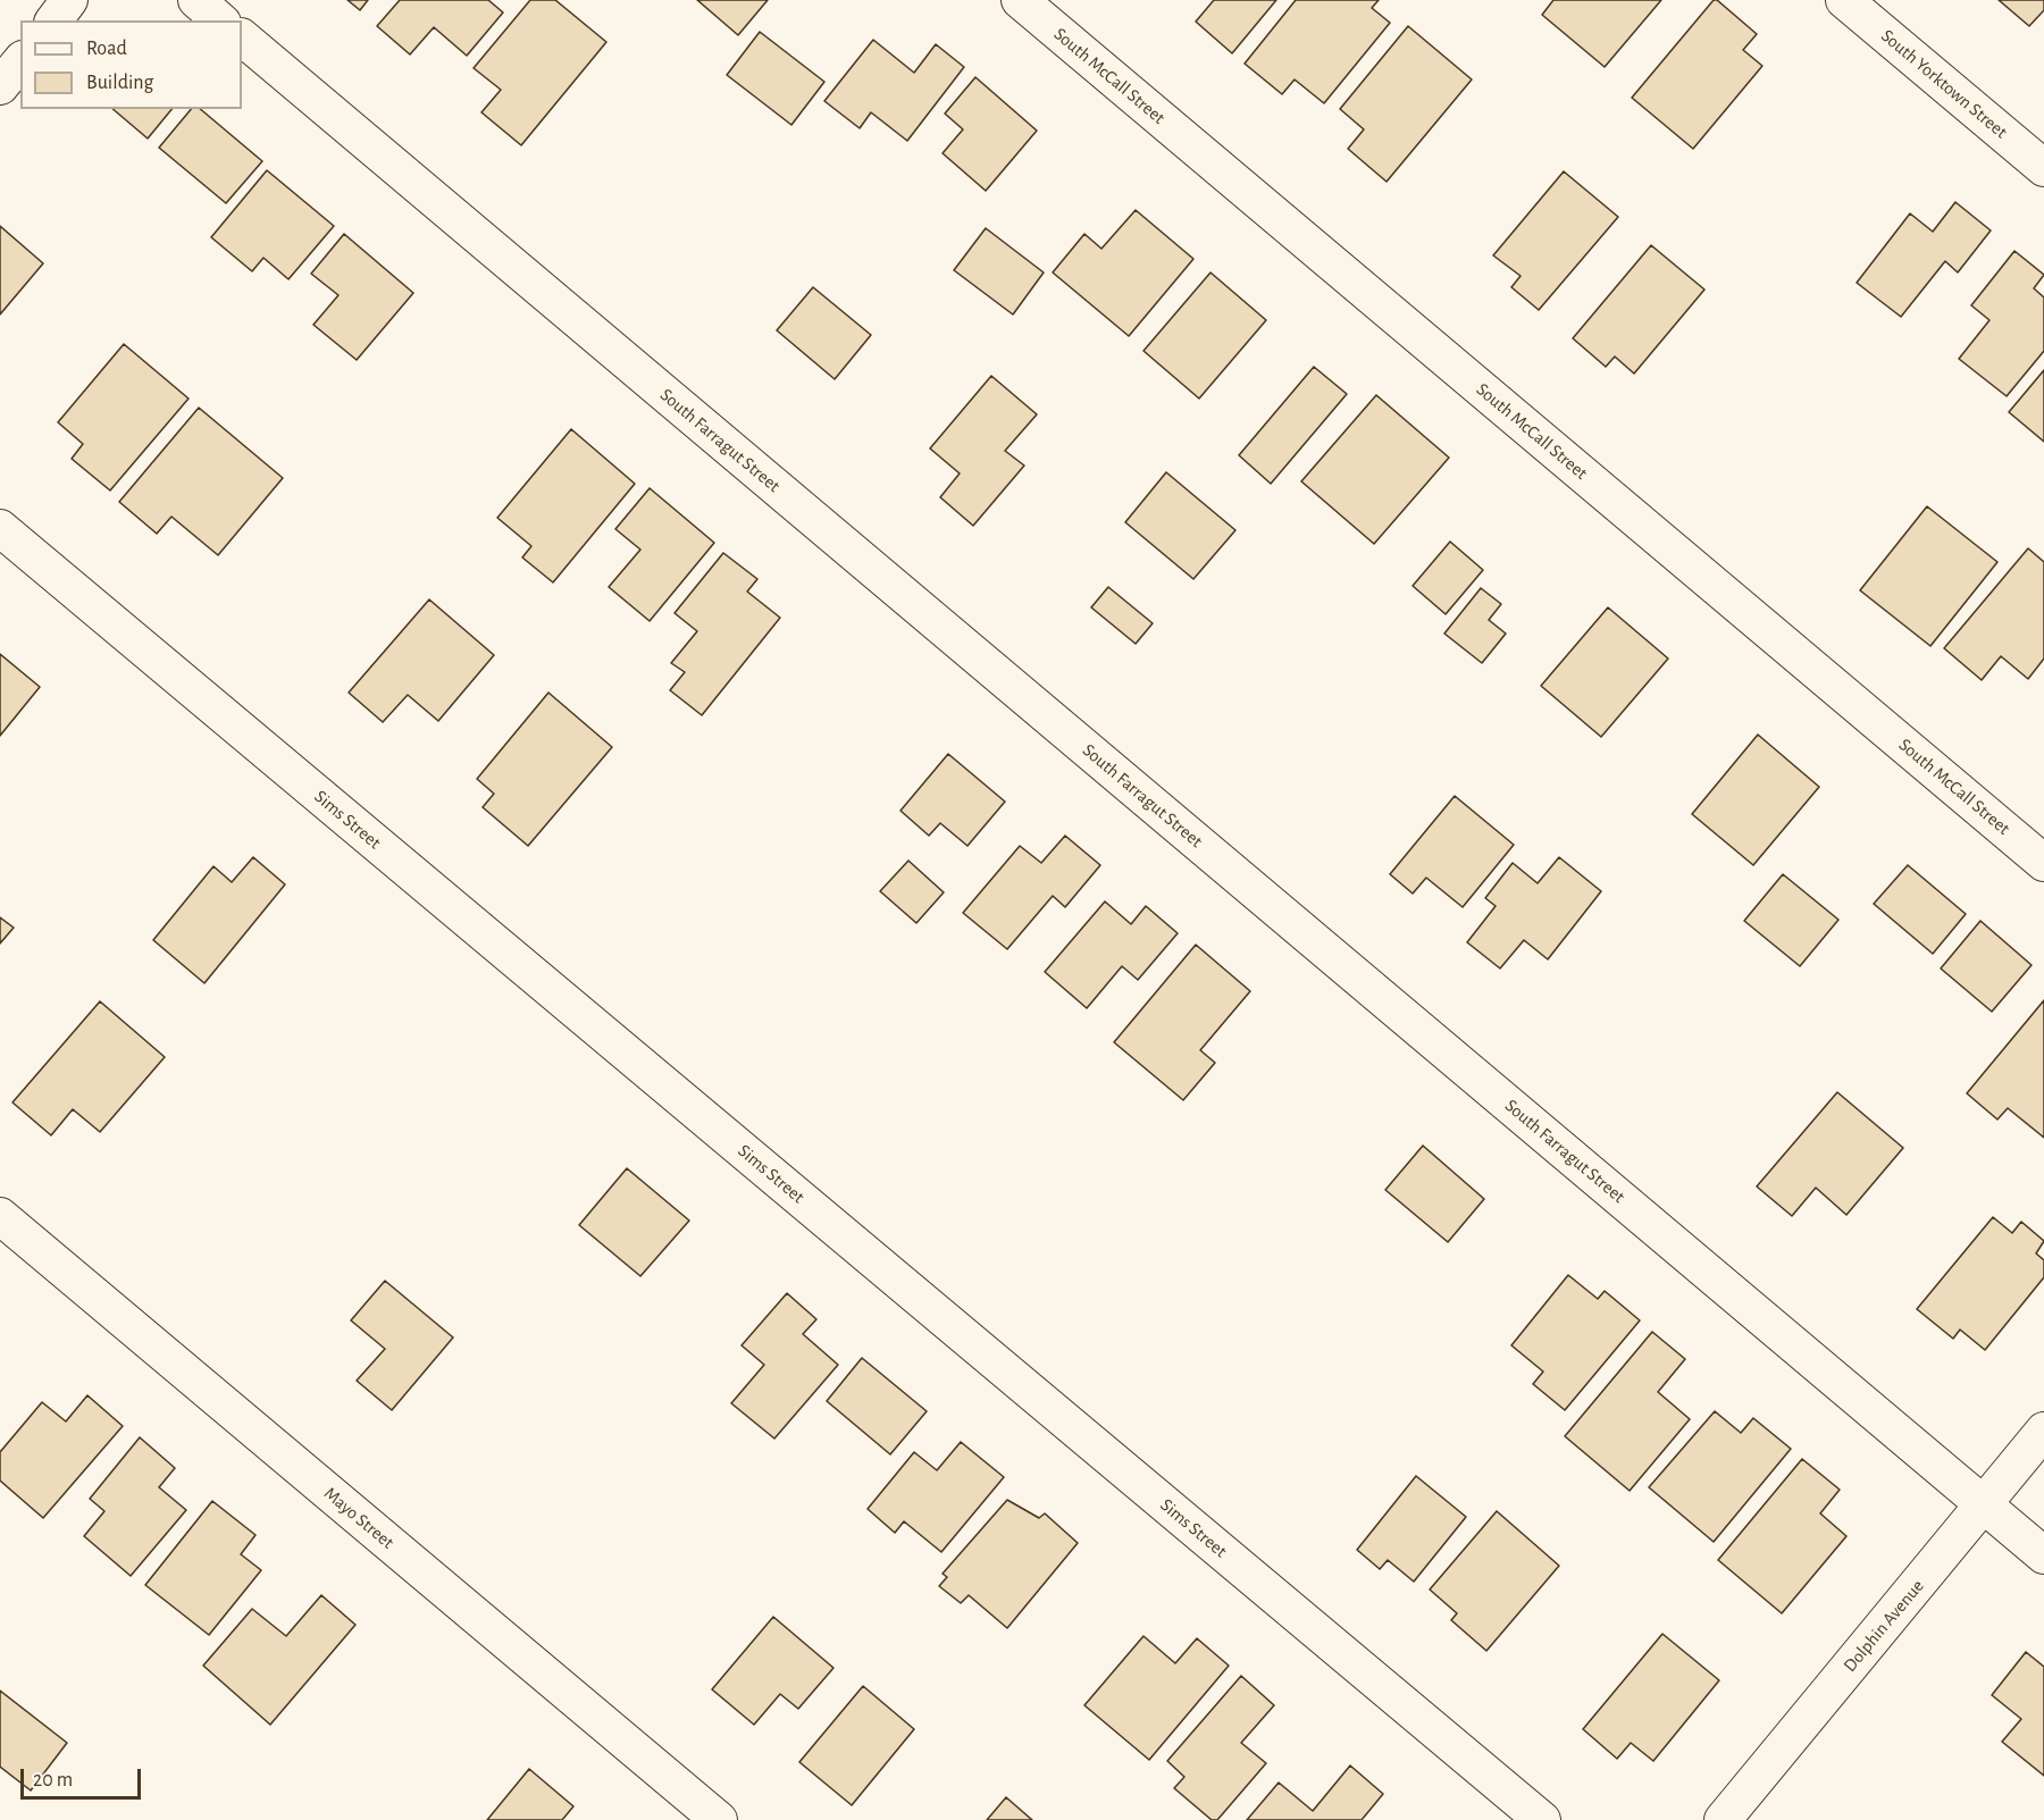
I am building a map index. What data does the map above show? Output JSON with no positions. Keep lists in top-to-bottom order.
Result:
{
  "streets": {
    "street": [
      "South McCall Street",
      "South Yorktown Street",
      "South Farragut Street",
      "Sims Street",
      "Mayo Street",
      "Dolphin Avenue"
    ]
  },
  "crossings": [
    ["South Farragut Street", "Dolphin Avenue"]
  ],
  "legend": ["Road", "Building"],
  "scale_bar": "20 m"
}
